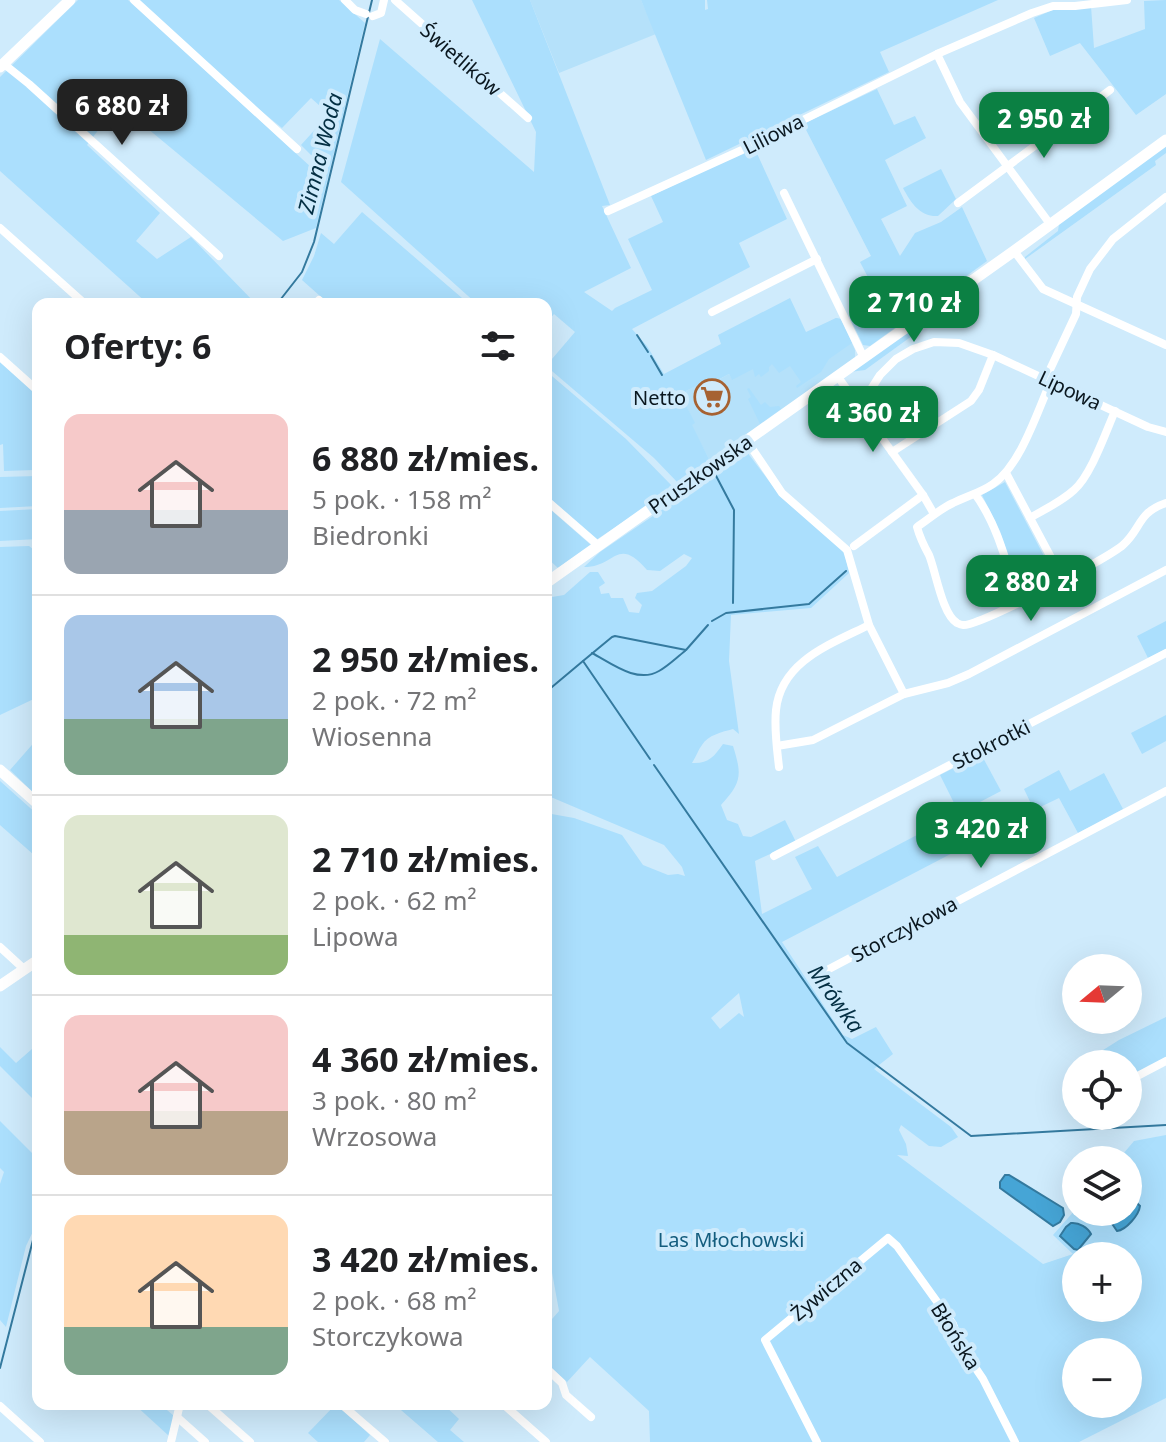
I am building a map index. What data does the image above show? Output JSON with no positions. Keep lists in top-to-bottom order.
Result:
{
  "streets": {
    "street": [
      "Świetlików",
      "Liliowa",
      "Lipowa",
      "Pruszkowska",
      "Stokrotki",
      "Storczykowa",
      "Żywiczna",
      "Błońska"
    ]
  },
  "crossings": [
    ["Żywiczna", "Błońska"]
  ],
  "water": ["Zimna Woda", "Mrówka"],
  "parks": ["Las Młochowski"],
  "places": {
    "supermarket": ["Netto"]
  },
  "north": "left",
  "page": {
    "price": [
      "6 880 zł",
      "2 950 zł",
      "2 710 zł",
      "4 360 zł",
      "2 880 zł",
      "3 420 zł"
    ],
    "heading": "Oferty: 6",
    "list": [
      {
        "name": "6 880 zł/mies.",
        "note": "5 pok. · 158 m² · Biedronki"
      },
      {
        "name": "2 950 zł/mies.",
        "note": "2 pok. · 72 m² · Wiosenna"
      },
      {
        "name": "2 710 zł/mies.",
        "note": "2 pok. · 62 m² · Lipowa"
      },
      {
        "name": "4 360 zł/mies.",
        "note": "3 pok. · 80 m² · Wrzosowa"
      },
      {
        "name": "3 420 zł/mies.",
        "note": "2 pok. · 68 m² · Storczykowa"
      }
    ],
    "map_buttons": ["+", "−"]
  }
}
